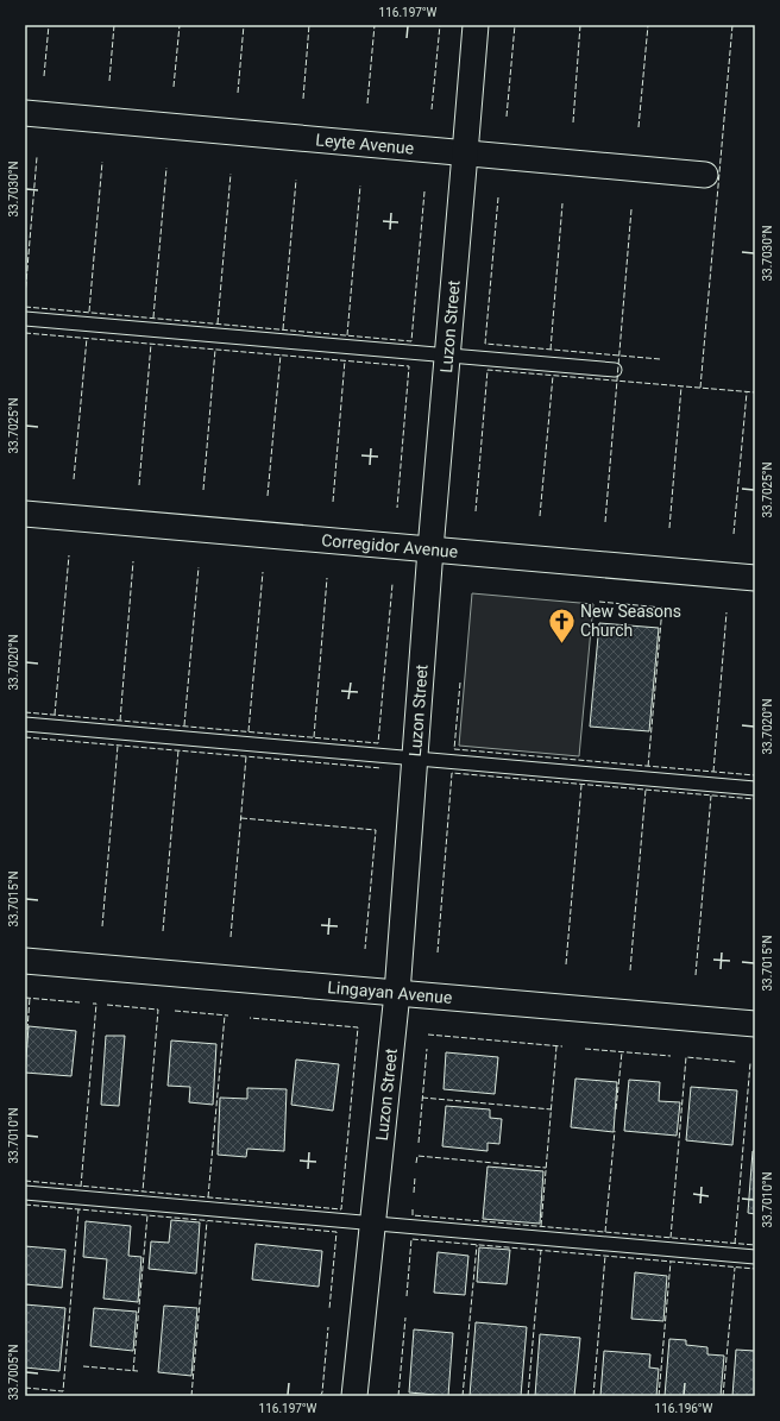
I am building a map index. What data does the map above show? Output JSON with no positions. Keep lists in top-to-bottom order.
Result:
{
  "streets": {
    "street": [
      "Leyte Avenue",
      "Luzon Street",
      "Corregidor Avenue",
      "Lingayan Avenue"
    ]
  },
  "crossings": [
    ["Leyte Avenue", "Luzon Street"],
    ["Luzon Street", "Corregidor Avenue"],
    ["Luzon Street", "Lingayan Avenue"]
  ],
  "places": {
    "church": ["New Seasons Church"]
  },
  "coordinates": [
    "116.197°W",
    "33.7030°N",
    "33.7025°N",
    "33.7020°N",
    "33.7015°N",
    "33.7010°N",
    "33.7005°N",
    "116.196°W"
  ]
}
